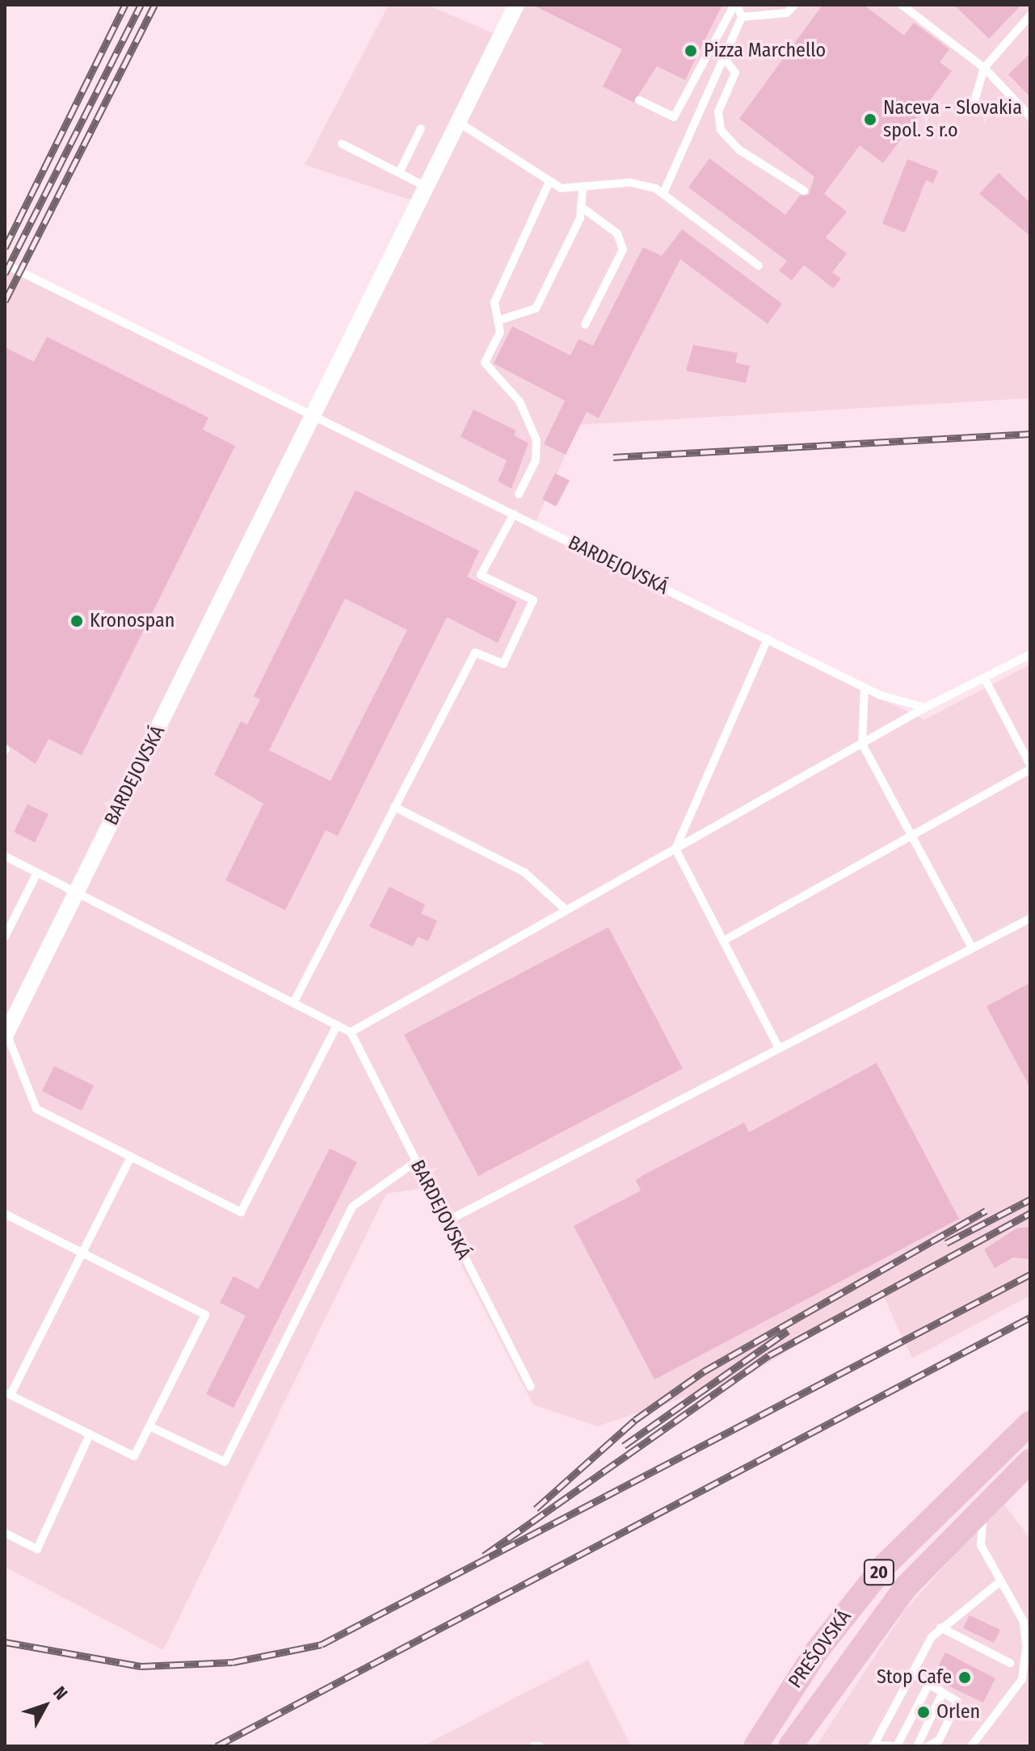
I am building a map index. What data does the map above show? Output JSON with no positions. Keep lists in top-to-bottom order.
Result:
{
  "streets": {
    "main road": ["20", "PREŠOVSKÁ"],
    "street": ["BARDEJOVSKÁ"]
  },
  "places": [
    "Pizza Marchello",
    "Naceva - Slovakia spol. s r.o",
    "Kronospan",
    "Stop Cafe",
    "Orlen"
  ],
  "north": "top right"
}
